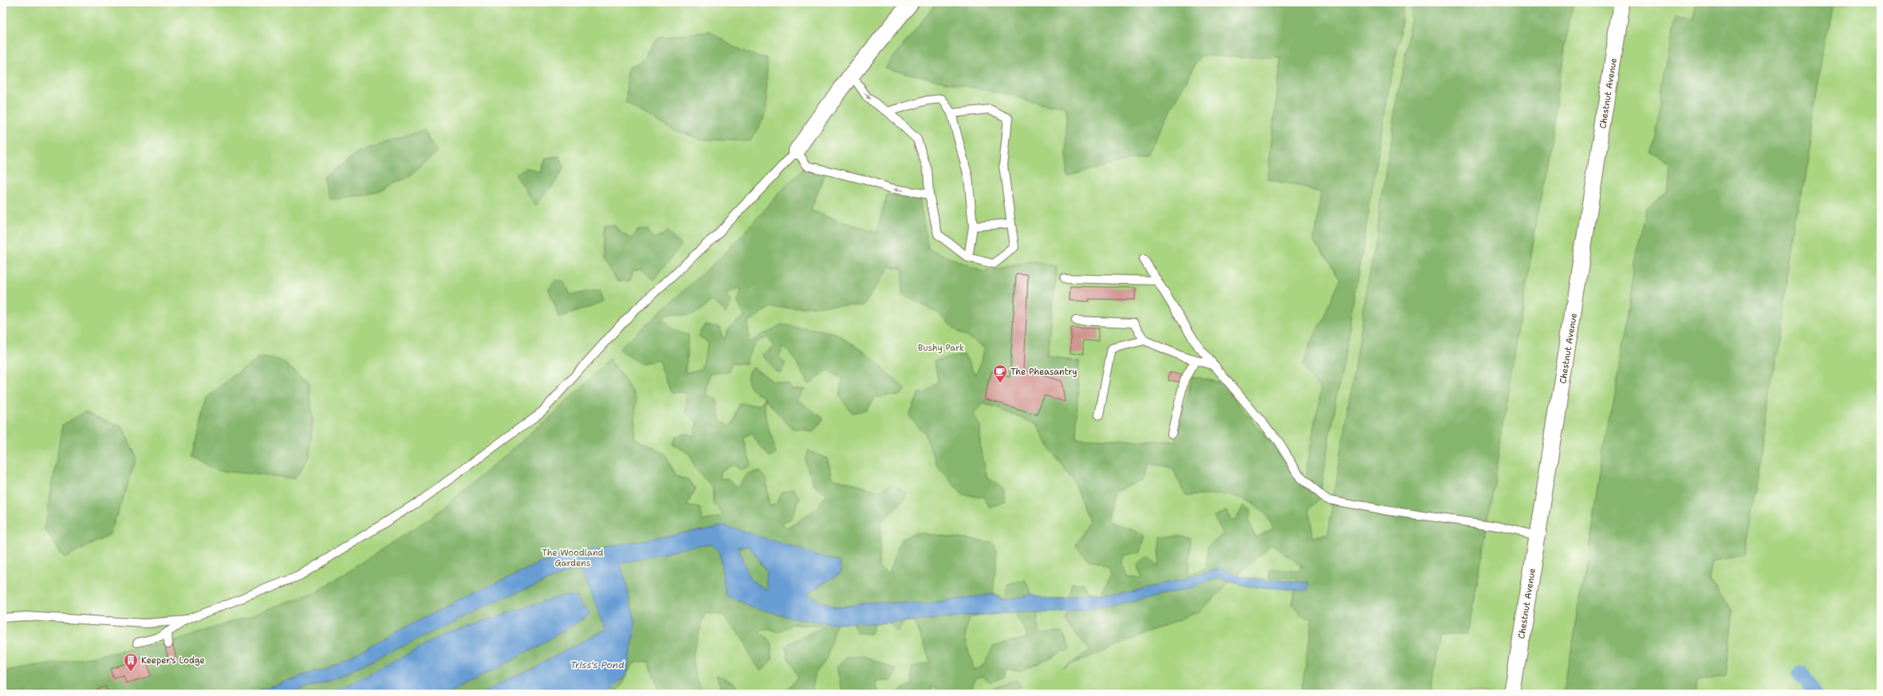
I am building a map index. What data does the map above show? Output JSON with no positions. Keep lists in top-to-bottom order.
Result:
{
  "streets": {
    "street": ["Chestnut Avenue"]
  },
  "water": ["Triss's Pond"],
  "parks": ["Bushy Park", "The Woodland Gardens"],
  "places": {
    "cafe": ["The Pheasantry"],
    "building": ["Keeper's Lodge"]
  }
}
